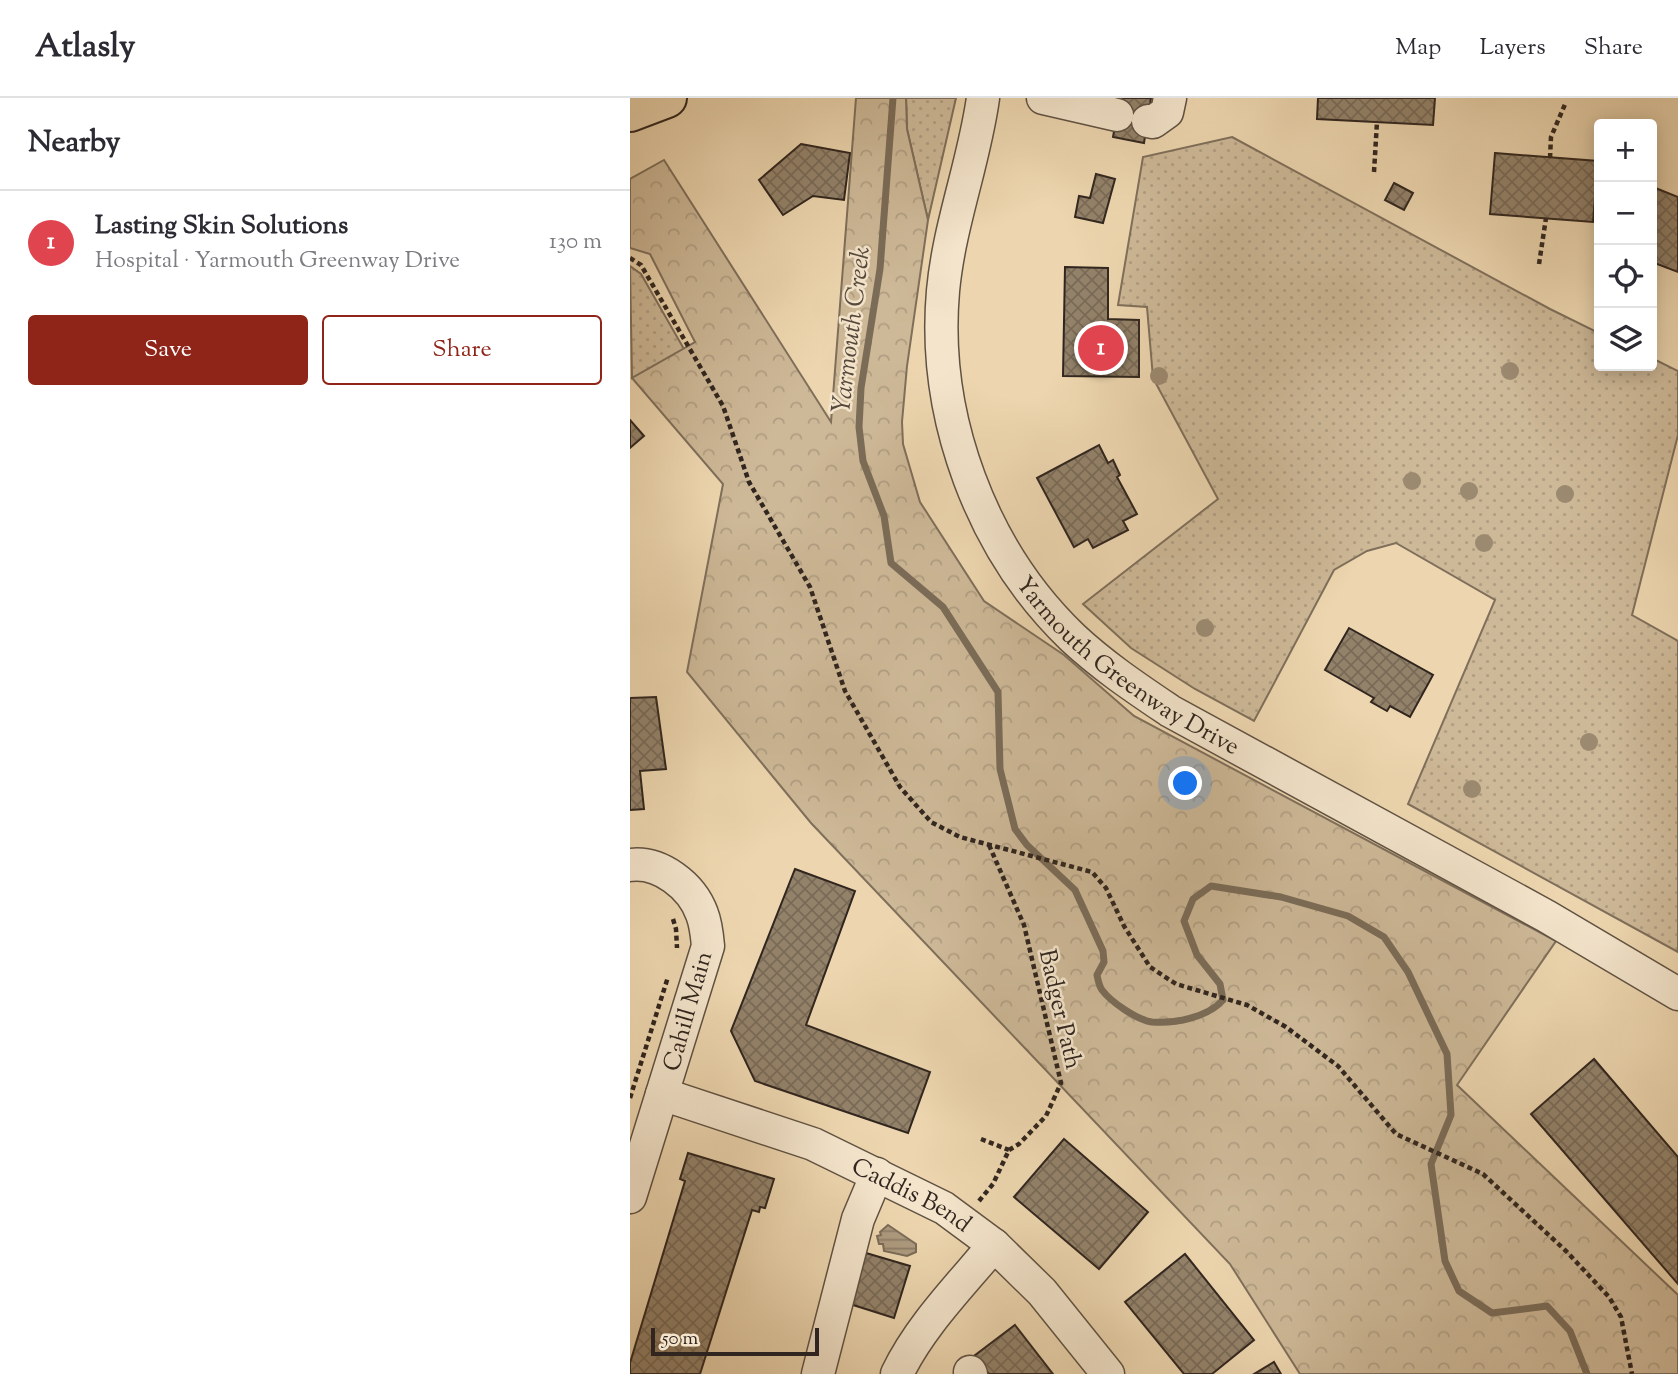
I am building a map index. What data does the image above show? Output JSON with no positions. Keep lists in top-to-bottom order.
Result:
{
  "streets": {
    "street": ["Yarmouth Greenway Drive", "Cahill Main", "Caddis Bend"],
    "path": ["Badger Path"]
  },
  "crossings": [
    ["Cahill Main", "Caddis Bend"]
  ],
  "water": ["Yarmouth Creek"],
  "scale_bar": "50 m",
  "page": {
    "header": "Atlasly",
    "nav": ["Map", "Layers", "Share"],
    "heading": "Nearby",
    "map_buttons": ["+", "−"],
    "list": [
      {
        "mark": "1",
        "name": "Lasting Skin Solutions",
        "note": "Hospital · Yarmouth Greenway Drive",
        "value": "130 m"
      }
    ],
    "buttons": ["Save", "Share"],
    "pins": "1",
    "scale": "50 m"
  }
}
